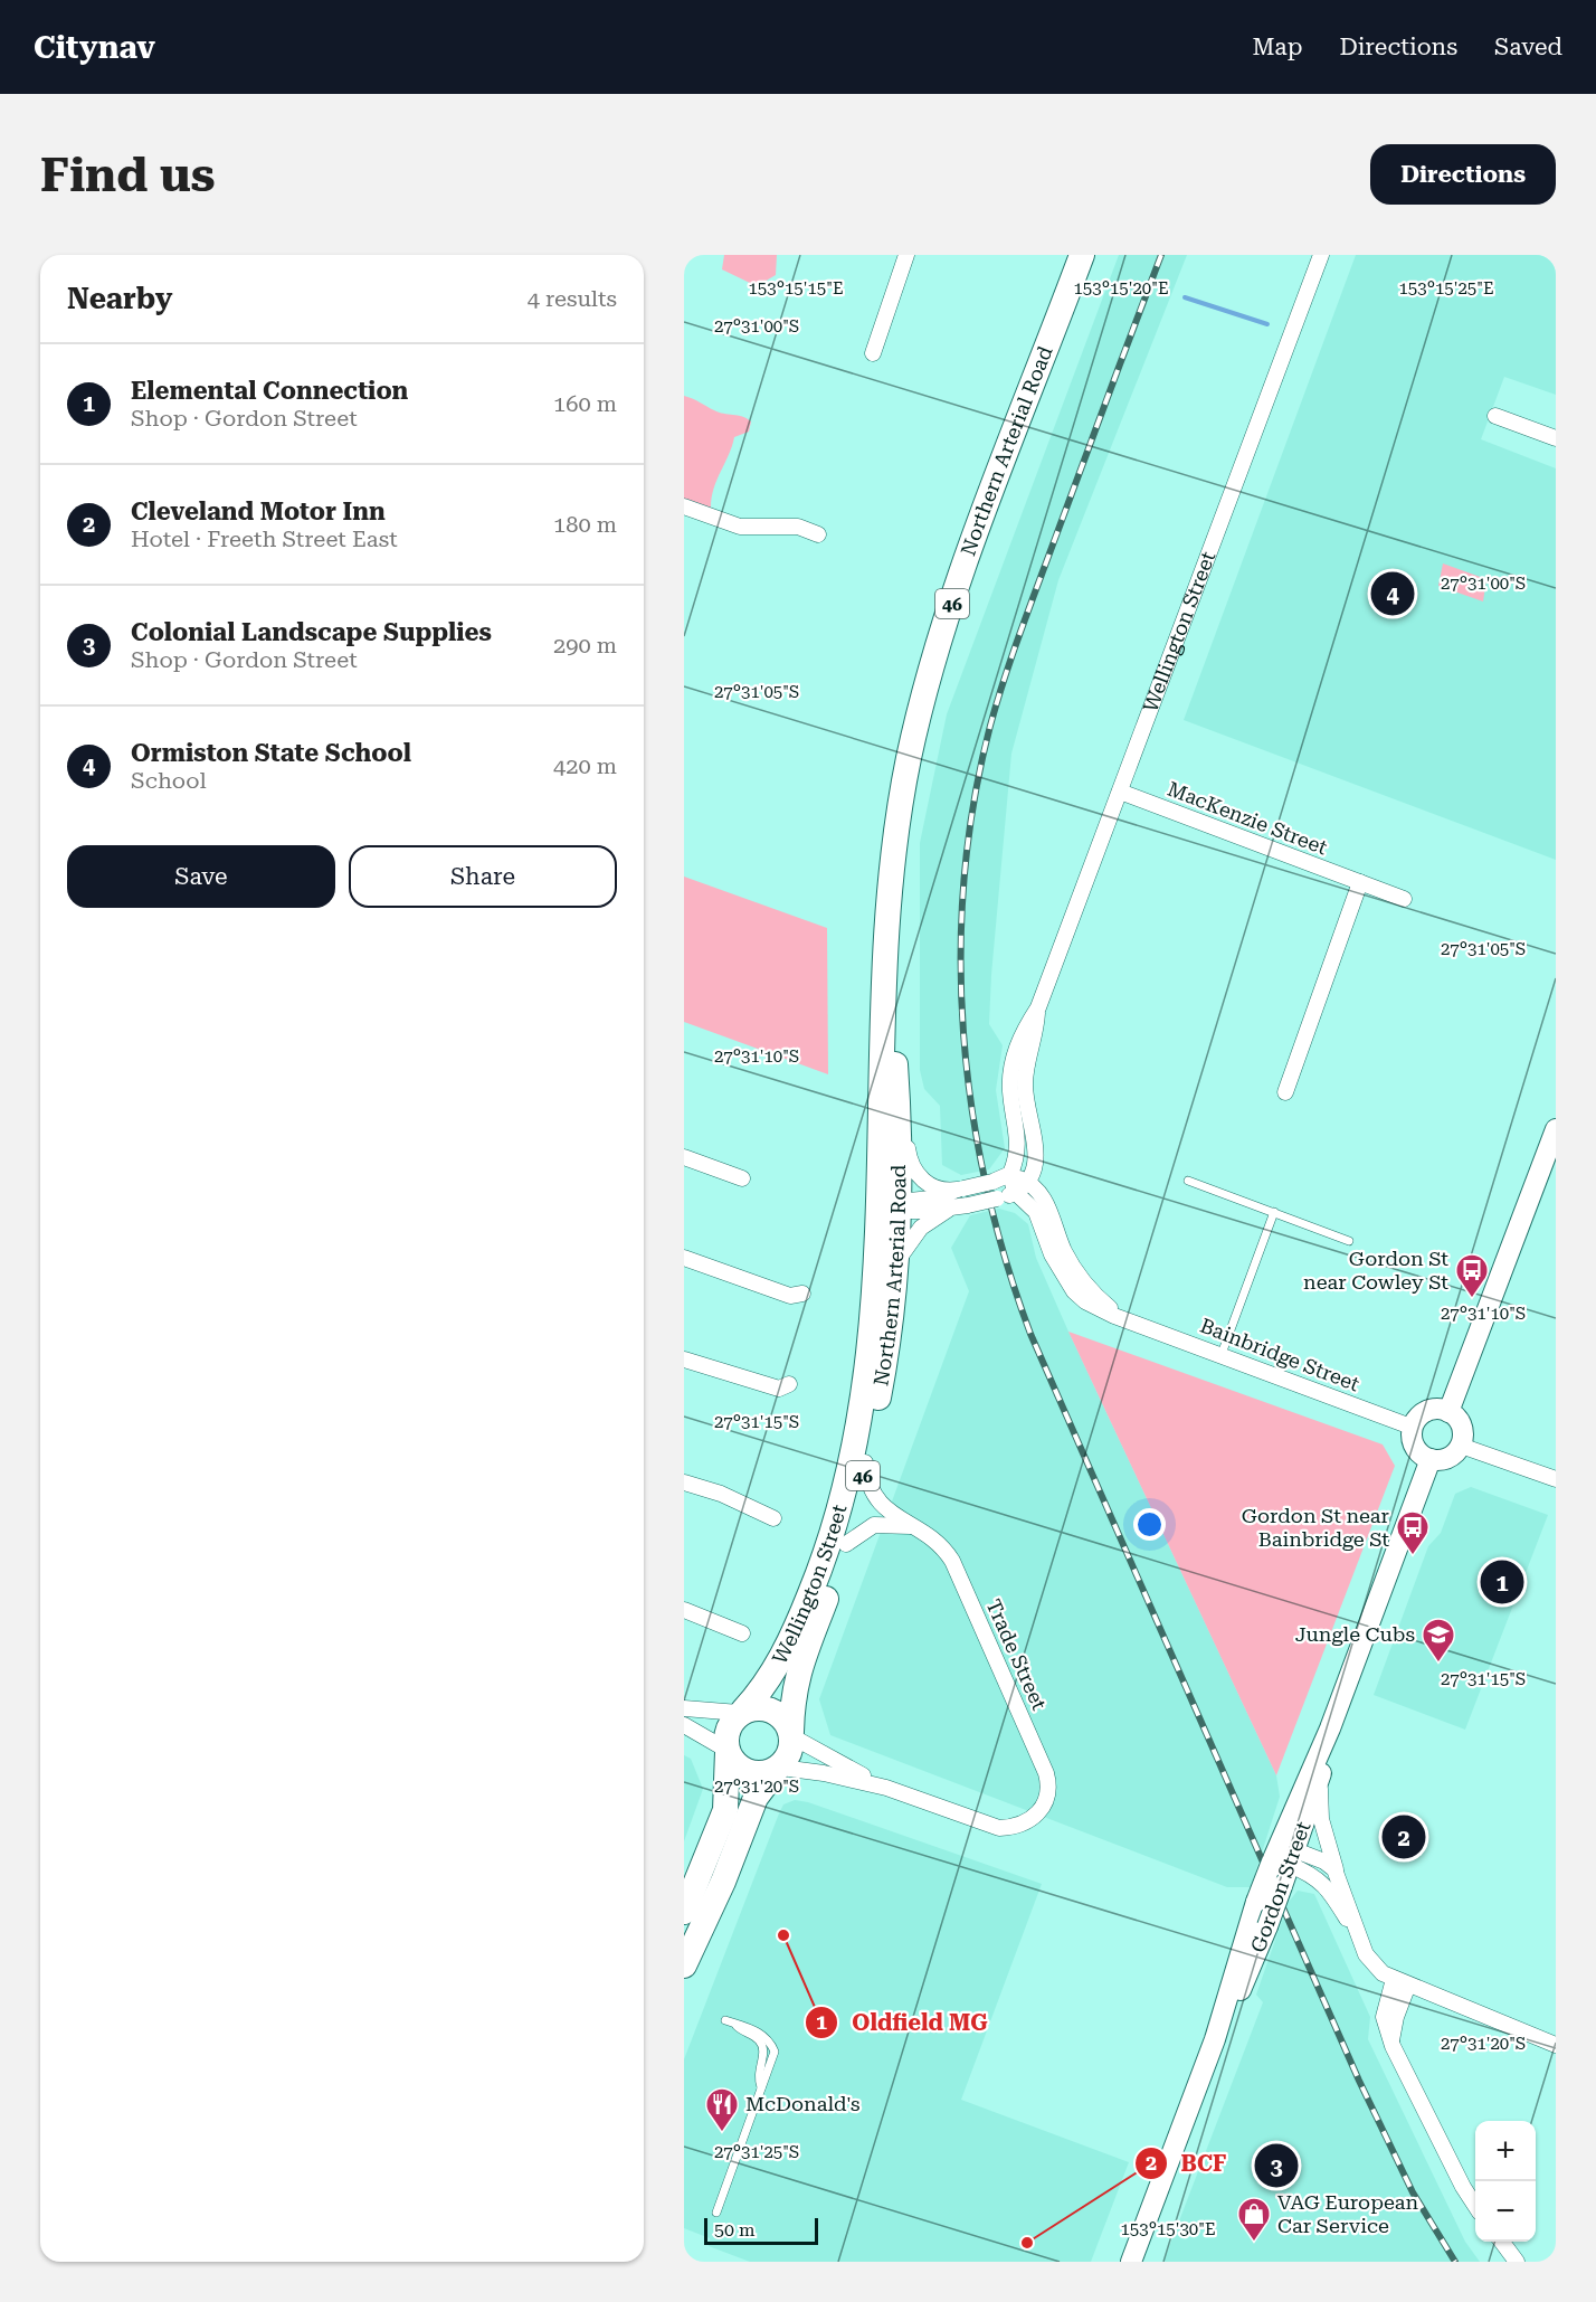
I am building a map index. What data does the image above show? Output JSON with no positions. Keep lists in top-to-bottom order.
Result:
{
  "streets": {
    "main road": ["Northern Arterial Road", "46", "Wellington Street"],
    "street": [
      "MacKenzie Street",
      "Bainbridge Street",
      "Trade Street",
      "Gordon Street"
    ]
  },
  "crossings": [
    ["Northern Arterial Road", "46"],
    ["Northern Arterial Road", "Wellington Street"],
    ["Northern Arterial Road", "Trade Street"],
    ["46", "Wellington Street"],
    ["Wellington Street", "MacKenzie Street"],
    ["Wellington Street", "Bainbridge Street"],
    ["Bainbridge Street", "Gordon Street"]
  ],
  "places": {
    "bus stop": ["Gordon St near Cowley St", "Gordon St near Bainbridge St"],
    "school or university": ["Jungle Cubs"],
    "other": ["Oldfield MG", "BCF"],
    "restaurant": ["McDonald's"],
    "shop": ["VAG European Car Service"]
  },
  "scale_bar": "50 m",
  "page": {
    "header": "Citynav",
    "nav": ["Map", "Directions", "Saved"],
    "buttons": [
      "Directions",
      ["Save", "Share"]
    ],
    "title": "Find us",
    "heading": ["Nearby", "4 results"],
    "list": [
      {
        "mark": "1",
        "name": "Elemental Connection",
        "note": "Shop · Gordon Street",
        "value": "160 m"
      },
      {
        "mark": "2",
        "name": "Cleveland Motor Inn",
        "note": "Hotel · Freeth Street East",
        "value": "180 m"
      },
      {
        "mark": "3",
        "name": "Colonial Landscape Supplies",
        "note": "Shop · Gordon Street",
        "value": "290 m"
      },
      {
        "mark": "4",
        "name": "Ormiston State School",
        "note": "School",
        "value": "420 m"
      }
    ],
    "pins": [
      "4",
      "1",
      "2",
      "3"
    ],
    "map_buttons": ["+", "−"],
    "scale": "50 m"
  },
  "coordinates": [
    "153°15'15\"E",
    "153°15'20\"E",
    "153°15'25\"E",
    "27°31'00\"S",
    "27°31'05\"S",
    "27°31'10\"S",
    "27°31'15\"S",
    "27°31'20\"S",
    "27°31'25\"S",
    "153°15'30\"E"
  ]
}
